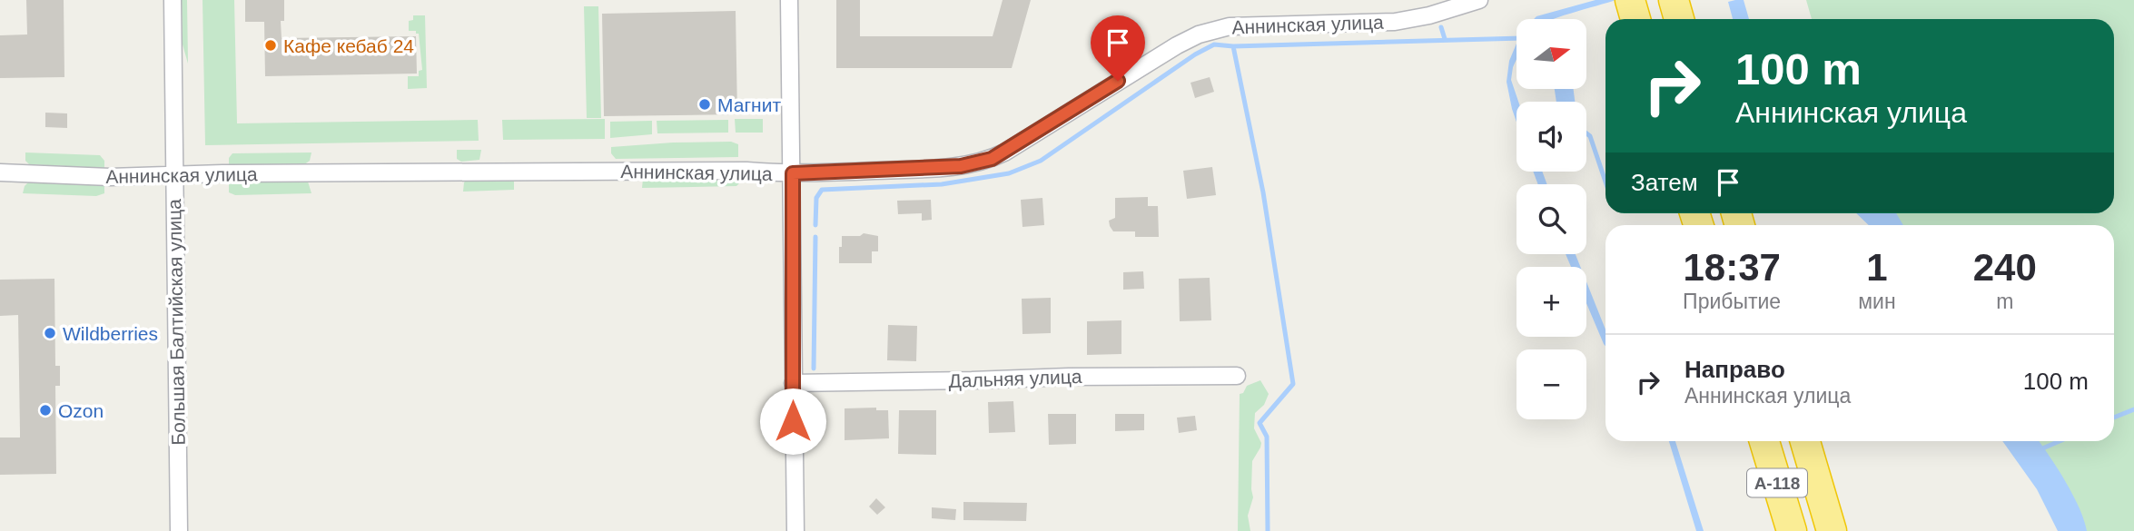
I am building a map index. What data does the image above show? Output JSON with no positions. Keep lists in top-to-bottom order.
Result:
{
  "streets": {
    "highway": ["А-118"],
    "street": ["Аннинская улица", "Большая Балтийская улица", "Дальняя улица"]
  },
  "crossings": [
    ["Аннинская улица", "Большая Балтийская улица"]
  ],
  "places": [
    "Кафе кебаб 24",
    "Магнит",
    "Wildberries",
    "Ozon"
  ],
  "north": "right",
  "page": {
    "map_buttons": ["+", "−"],
    "turn": ["100 m", "Аннинская улица"],
    "then": "Затем",
    "eta": [
      "18:37",
      "Прибытие",
      "1",
      "мин",
      "240",
      "m"
    ],
    "list": [
      {
        "name": "Направо",
        "note": "Аннинская улица",
        "value": "100 m"
      }
    ]
  }
}
